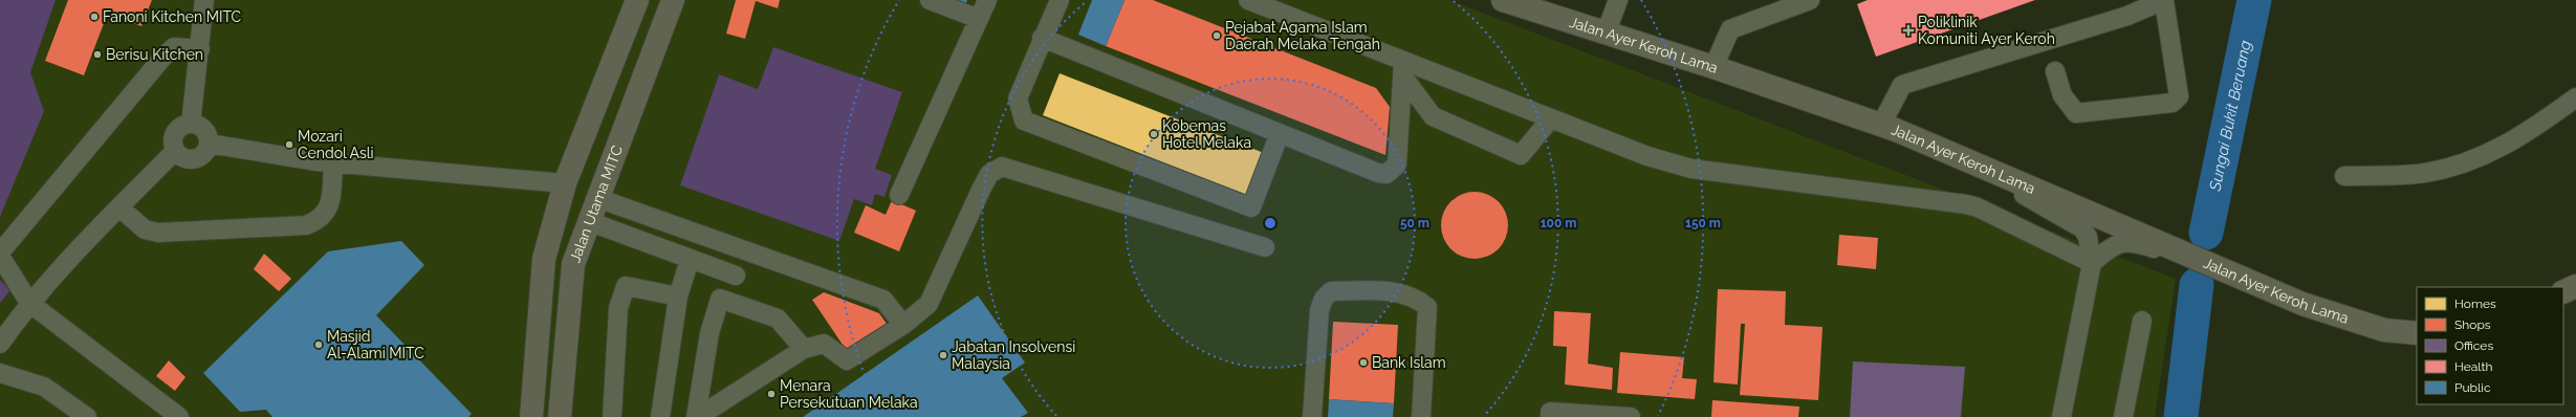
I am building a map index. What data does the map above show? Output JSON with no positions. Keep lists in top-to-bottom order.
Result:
{
  "streets": {
    "main road": ["Jalan Ayer Keroh Lama", "Jalan Utama MITC"]
  },
  "water": ["Sungai Bukit Beruang"],
  "places": {
    "other": [
      "Fanoni Kitchen MITC",
      "Pejabat Agama Islam Daerah Melaka Tengah",
      "Berisu Kitchen",
      "Kobemas Hotel Melaka",
      "Mozari Cendol Asli",
      "Masjid Al-Alami MITC",
      "Jabatan Insolvensi Malaysia",
      "Bank Islam",
      "Menara Persekutuan Melaka"
    ],
    "health": ["Poliklinik Komuniti Ayer Keroh"]
  },
  "legend": [
    "Homes",
    "Shops",
    "Offices",
    "Health",
    "Public"
  ],
  "rings": ["50 m", "100 m", "150 m"]
}
